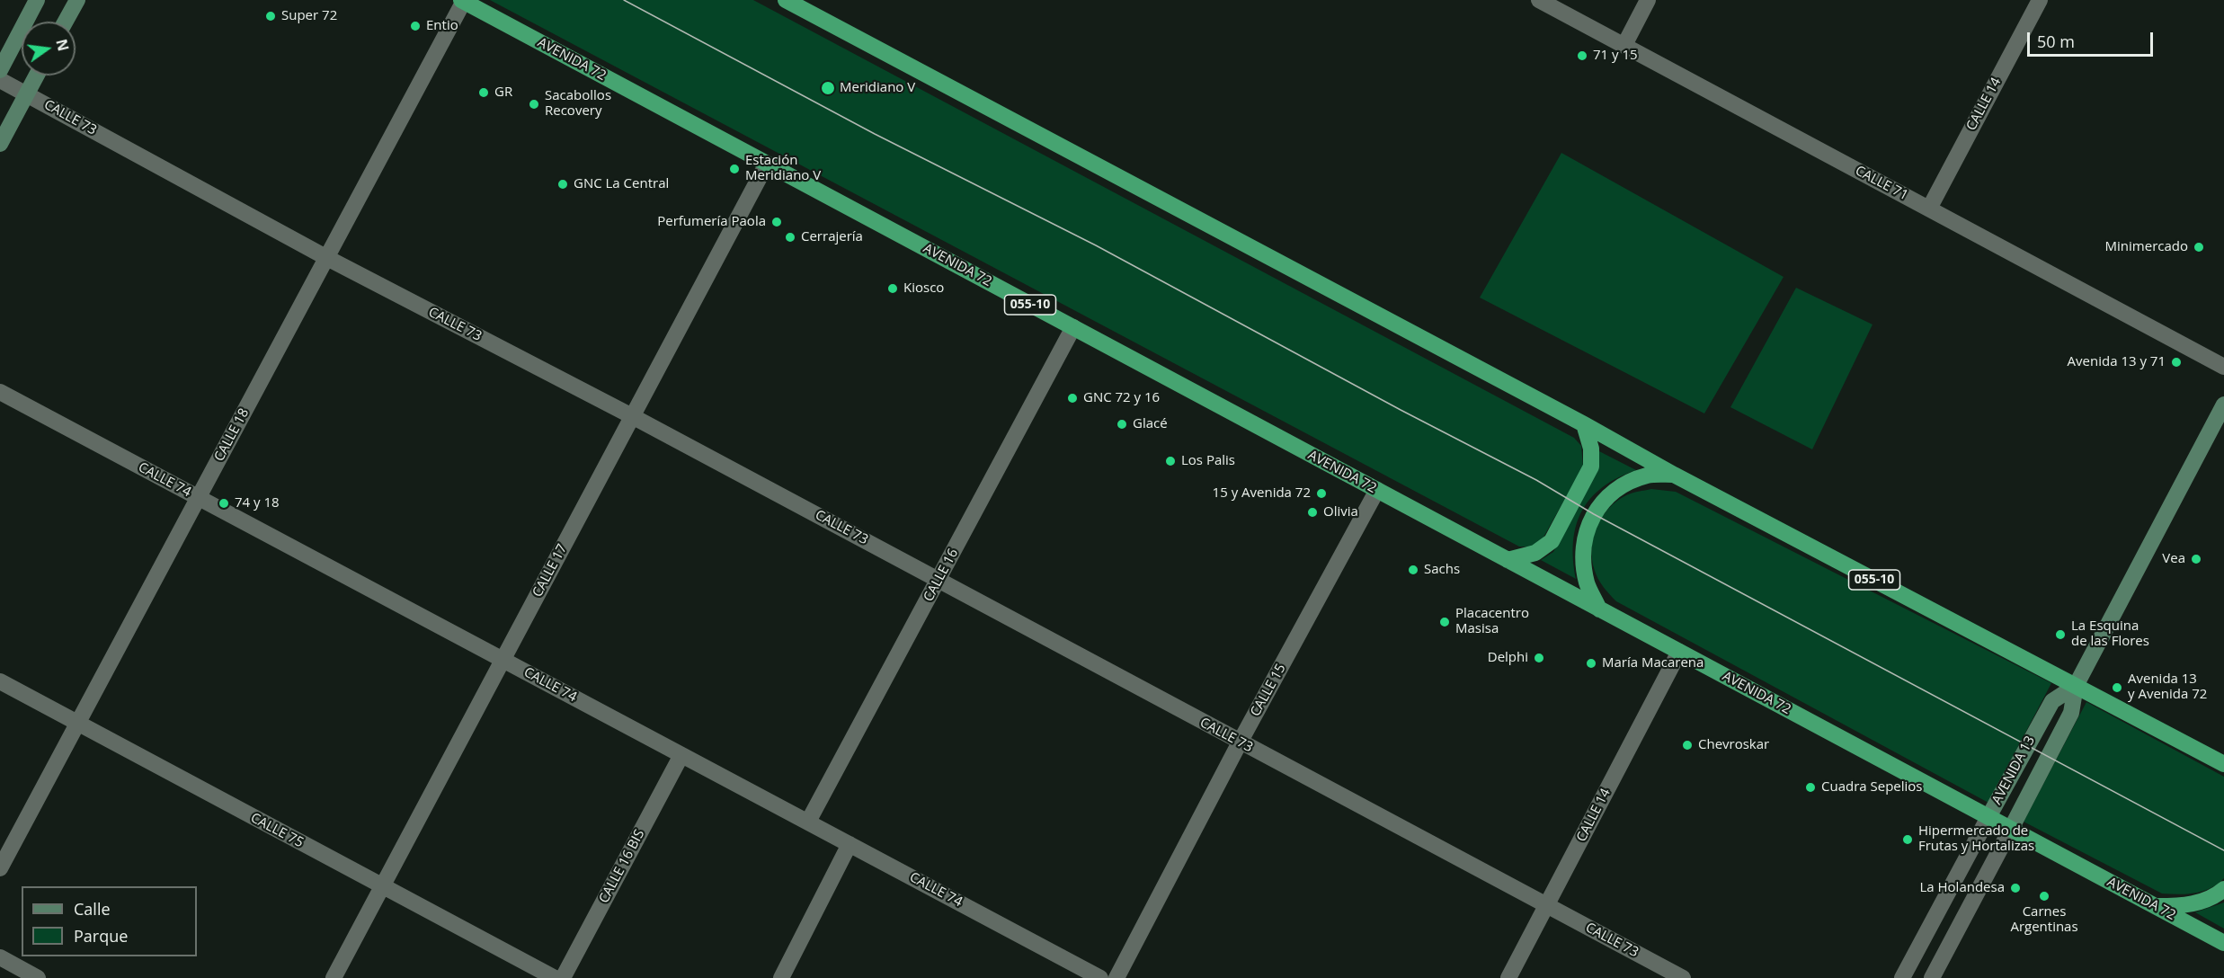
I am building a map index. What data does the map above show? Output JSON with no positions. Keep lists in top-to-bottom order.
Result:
{
  "streets": {
    "highway": ["AVENIDA 72", "055-10"],
    "main road": ["AVENIDA 13"],
    "street": [
      "CALLE 14",
      "CALLE 73",
      "CALLE 71",
      "CALLE 18",
      "CALLE 74",
      "CALLE 17",
      "CALLE 16",
      "CALLE 15",
      "CALLE 75",
      "CALLE 16 BIS"
    ]
  },
  "crossings": [
    ["AVENIDA 72", "CALLE 14"],
    ["AVENIDA 72", "CALLE 18"],
    ["AVENIDA 72", "CALLE 17"],
    ["AVENIDA 72", "CALLE 16"],
    ["AVENIDA 72", "CALLE 15"],
    ["AVENIDA 72", "AVENIDA 13"],
    ["CALLE 14", "CALLE 73"],
    ["CALLE 14", "CALLE 71"],
    ["CALLE 73", "CALLE 18"],
    ["CALLE 73", "CALLE 17"],
    ["CALLE 73", "CALLE 16"],
    ["CALLE 73", "CALLE 15"],
    ["055-10", "AVENIDA 13"],
    ["CALLE 18", "CALLE 74"],
    ["CALLE 18", "CALLE 75"],
    ["CALLE 74", "CALLE 17"],
    ["CALLE 74", "CALLE 16"],
    ["CALLE 74", "CALLE 16 BIS"],
    ["CALLE 17", "CALLE 75"]
  ],
  "places": [
    "Super 72",
    "Entio",
    "71 y 15",
    "Meridiano V",
    "GR",
    "Sacabollos Recovery",
    "Estación Meridiano V",
    "GNC La Central",
    "Perfumería Paola",
    "Cerrajería",
    "Minimercado",
    "Kiosco",
    "Avenida 13 y 71",
    "GNC 72 y 16",
    "Glacé",
    "Los Palis",
    "15 y Avenida 72",
    "74 y 18",
    "Olivia",
    "Vea",
    "Sachs",
    "Placacentro Masisa",
    "La Esquina de las Flores",
    "Delphi",
    "María Macarena",
    "Avenida 13 y Avenida 72",
    "Chevroskar",
    "Cuadra Sepelios",
    "Hipermercado de Frutas y Hortalizas",
    "La Holandesa",
    "Carnes Argentinas"
  ],
  "legend": ["Calle", "Parque"],
  "scale_bar": "50 m",
  "north": "right"
}
